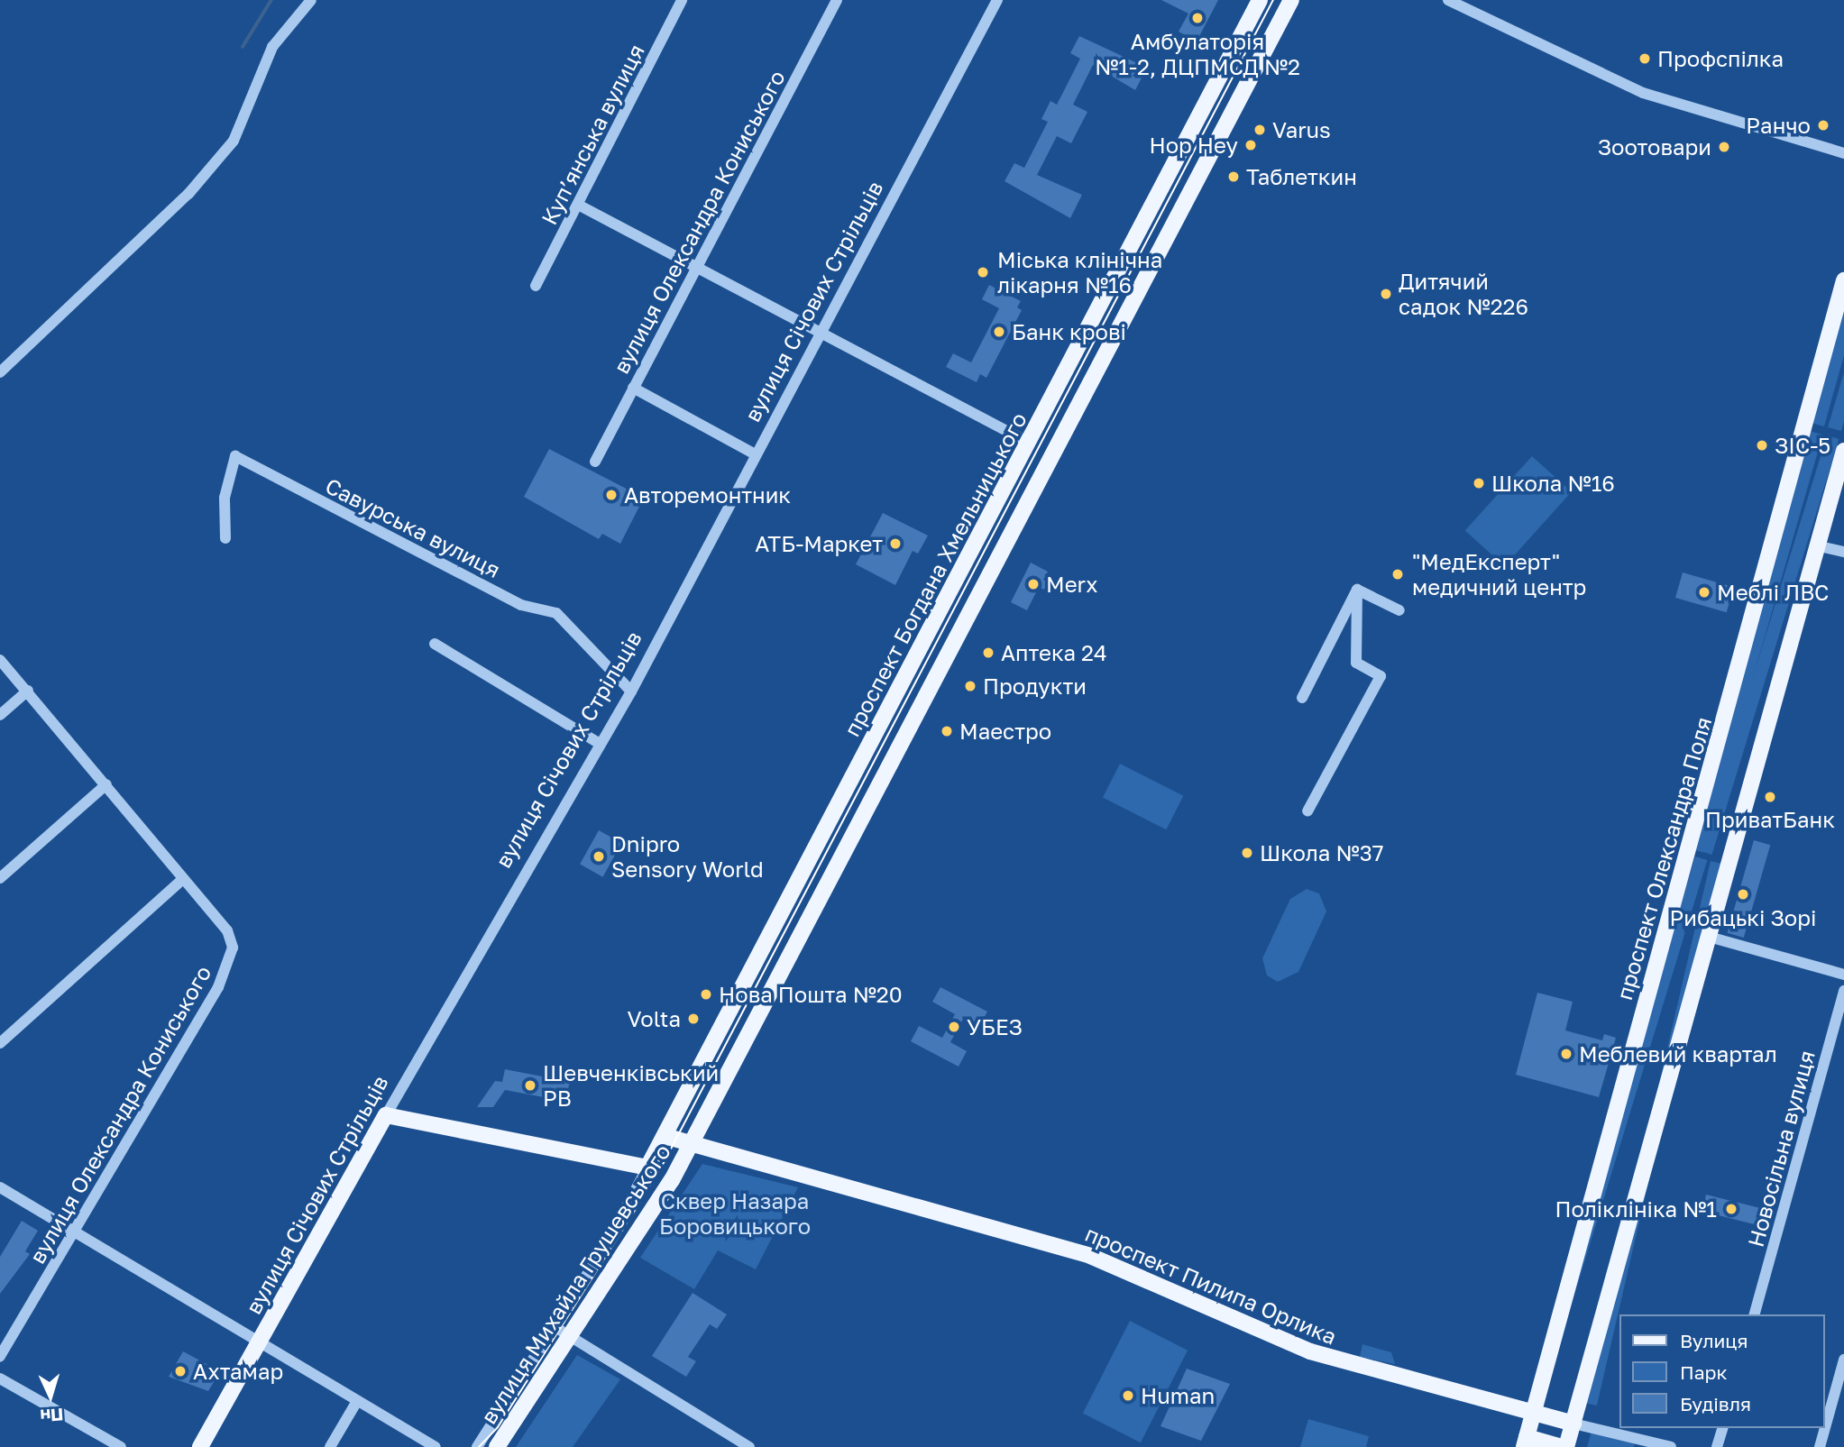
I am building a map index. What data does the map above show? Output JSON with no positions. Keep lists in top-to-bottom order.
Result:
{
  "streets": {
    "main road": [
      "вулиця Січових Стрільців",
      "проспект Богдана Хмельницького",
      "проспект Олександра Поля",
      "вулиця Михайла Грушевського",
      "проспект Пилипа Орлика"
    ],
    "street": [
      "Купʼянська вулиця",
      "вулиця Олександра Кониського",
      "Савурська вулиця",
      "Новосільна вулиця"
    ]
  },
  "crossings": [
    ["вулиця Січових Стрільців", "Савурська вулиця"],
    ["проспект Богдана Хмельницького", "вулиця Михайла Грушевського"],
    ["проспект Богдана Хмельницького", "проспект Пилипа Орлика"],
    ["проспект Олександра Поля", "проспект Пилипа Орлика"],
    ["вулиця Михайла Грушевського", "проспект Пилипа Орлика"]
  ],
  "parks": ["Сквер Назара Боровицького"],
  "places": [
    "Амбулаторія №1-2, ДЦПМСД №2",
    "Профспілка",
    "Ранчо",
    "Varus",
    "Hop Hey",
    "Зоотовари",
    "Таблеткин",
    "Міська клінічна лікарня №16",
    "Дитячий садок №226",
    "Банк крові",
    "ЗІС-5",
    "Школа №16",
    "Авторемонтник",
    "АТБ-Маркет",
    "\"МедЕксперт\" медичний центр",
    "Merx",
    "Меблі ЛВС",
    "Аптека 24",
    "Продукти",
    "Маестро",
    "ПриватБанк",
    "Школа №37",
    "Dnipro Sensory World",
    "Рибацькі Зорі",
    "Нова Пошта №20",
    "Volta",
    "УБЕЗ",
    "Меблевий квартал",
    "Шевченківський РВ",
    "Поліклініка №1",
    "Ахтамар",
    "Human"
  ],
  "legend": ["Вулиця", "Парк", "Будівля"],
  "north": "bottom"
}
